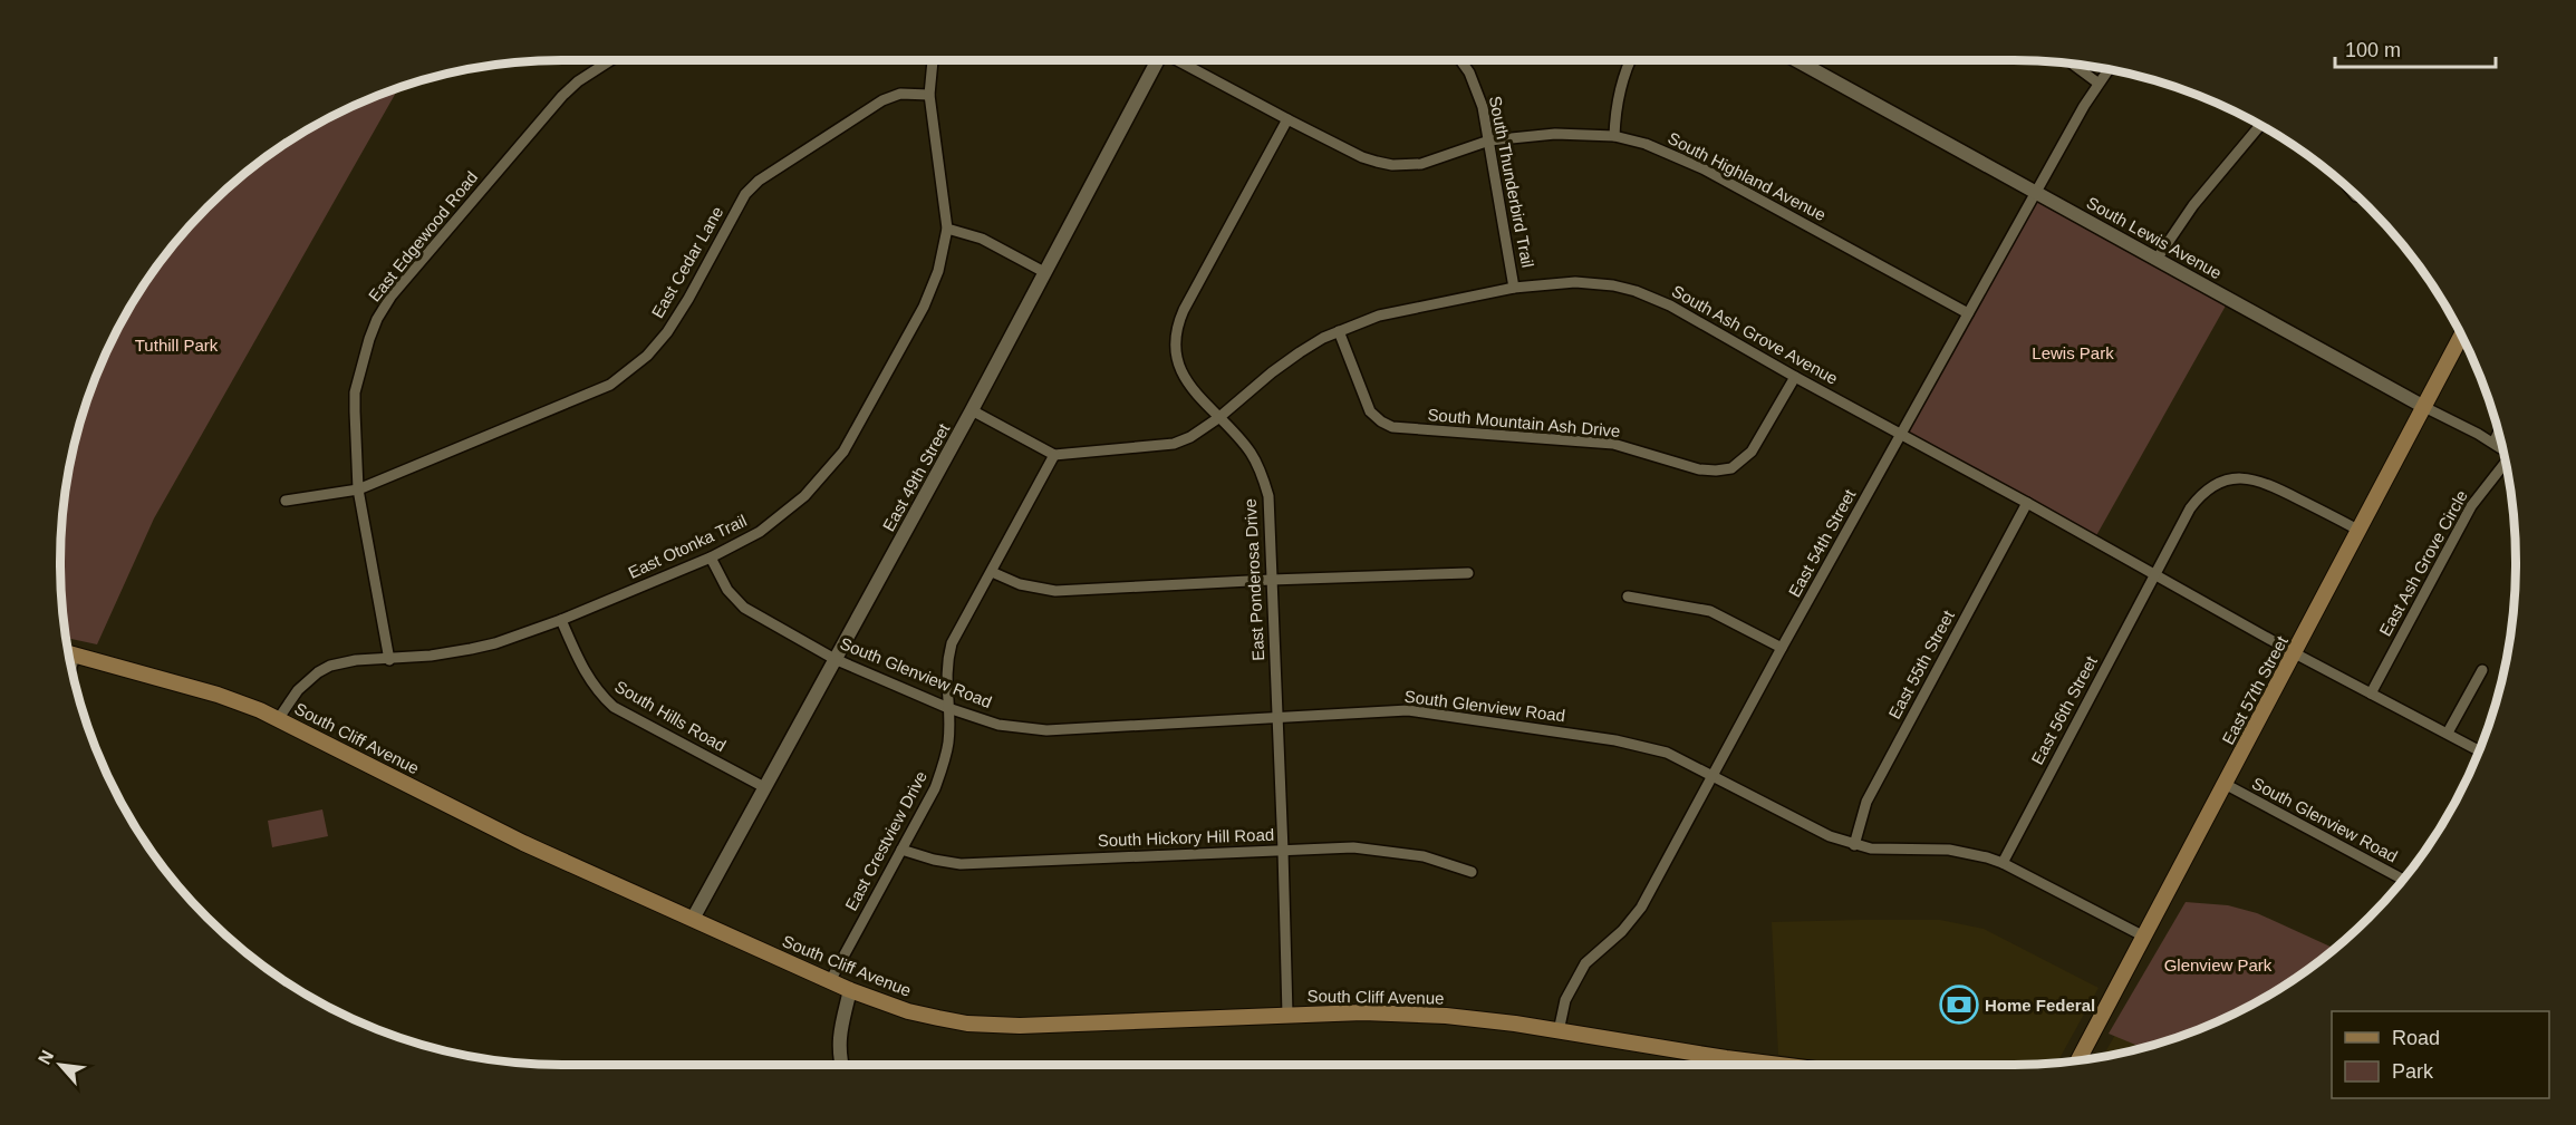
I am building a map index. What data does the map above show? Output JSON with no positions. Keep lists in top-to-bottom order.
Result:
{
  "streets": {
    "main road": ["East 57th Street", "South Cliff Avenue"],
    "street": [
      "South Highland Avenue",
      "South Thunderbird Trail",
      "East Edgewood Road",
      "South Lewis Avenue",
      "East Cedar Lane",
      "South Ash Grove Avenue",
      "South Mountain Ash Drive",
      "East 49th Street",
      "East 54th Street",
      "East Otonka Trail",
      "East Ash Grove Circle",
      "East Ponderosa Drive",
      "East 55th Street",
      "South Glenview Road",
      "East 56th Street",
      "South Hills Road",
      "South Hickory Hill Road",
      "East Crestview Drive"
    ]
  },
  "crossings": [
    ["South Highland Avenue", "South Thunderbird Trail"],
    ["South Highland Avenue", "East 54th Street"],
    ["South Highland Avenue", "East Ponderosa Drive"],
    ["South Thunderbird Trail", "South Ash Grove Avenue"],
    ["East Edgewood Road", "East Cedar Lane"],
    ["East Edgewood Road", "East Otonka Trail"],
    ["South Lewis Avenue", "East 54th Street"],
    ["South Lewis Avenue", "East 57th Street"],
    ["East Cedar Lane", "East Otonka Trail"],
    ["South Ash Grove Avenue", "South Mountain Ash Drive"],
    ["South Ash Grove Avenue", "East 54th Street"],
    ["South Ash Grove Avenue", "East Ash Grove Circle"],
    ["South Ash Grove Avenue", "East Ponderosa Drive"],
    ["South Ash Grove Avenue", "East 55th Street"],
    ["South Ash Grove Avenue", "East 57th Street"],
    ["South Ash Grove Avenue", "East 56th Street"],
    ["South Ash Grove Avenue", "East Crestview Drive"],
    ["East 49th Street", "South Glenview Road"],
    ["East 49th Street", "South Hills Road"],
    ["East 49th Street", "South Cliff Avenue"],
    ["East 54th Street", "South Glenview Road"],
    ["East 54th Street", "South Cliff Avenue"],
    ["East Otonka Trail", "South Glenview Road"],
    ["East Otonka Trail", "South Hills Road"],
    ["East Otonka Trail", "South Cliff Avenue"],
    ["East Ponderosa Drive", "South Glenview Road"],
    ["East Ponderosa Drive", "South Cliff Avenue"],
    ["East Ponderosa Drive", "South Hickory Hill Road"],
    ["East 55th Street", "South Glenview Road"],
    ["South Glenview Road", "East 57th Street"],
    ["South Glenview Road", "East 56th Street"],
    ["South Glenview Road", "East Crestview Drive"],
    ["East 57th Street", "East 56th Street"],
    ["South Cliff Avenue", "East Crestview Drive"],
    ["South Hickory Hill Road", "East Crestview Drive"]
  ],
  "parks": ["Tuthill Park", "Lewis Park", "Glenview Park"],
  "places": {
    "bank": ["Home Federal"]
  },
  "legend": ["Road", "Park"],
  "scale_bar": "100 m",
  "north": "top left"
}
